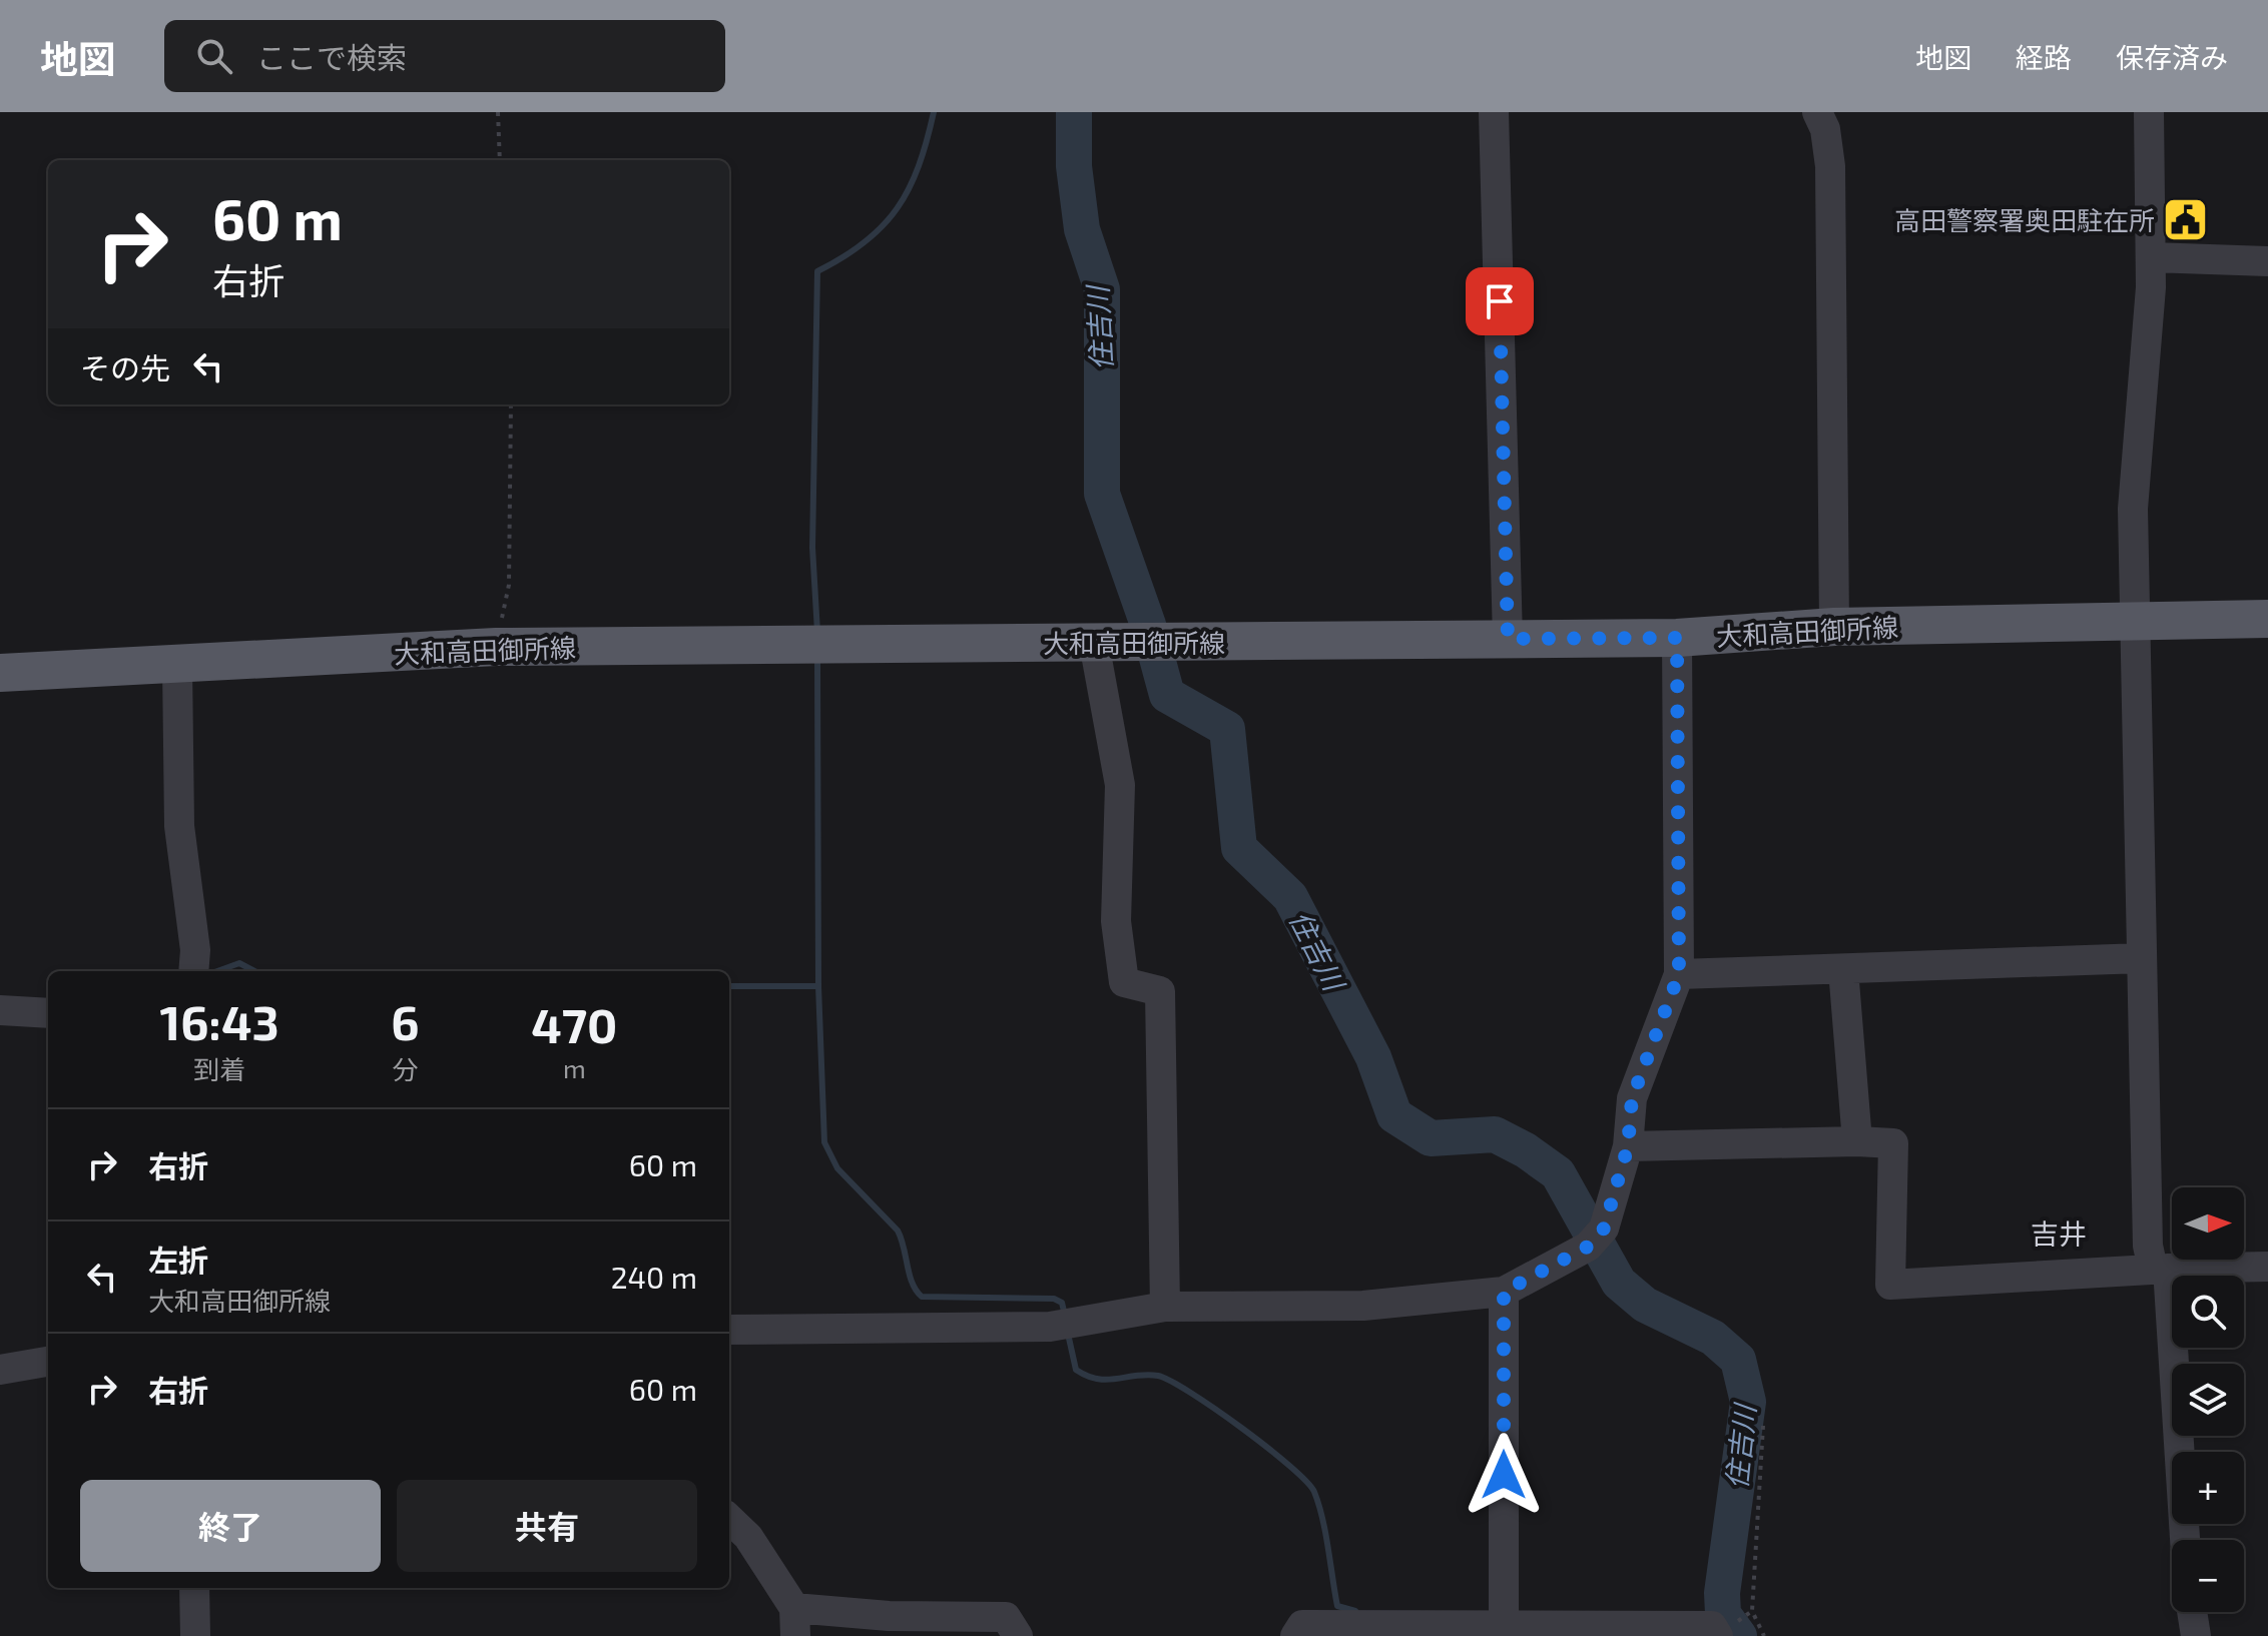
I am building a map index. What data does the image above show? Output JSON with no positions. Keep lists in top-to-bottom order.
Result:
{
  "streets": {
    "main road": ["大和高田御所線"]
  },
  "districts": ["吉井"],
  "water": ["住吉川"],
  "places": {
    "public building": ["高田警察署奥田駐在所"]
  },
  "north": "right",
  "page": {
    "header": "地図",
    "search": "ここで検索",
    "nav": ["地図", "経路", "保存済み"],
    "turn": ["60 m", "右折"],
    "then": "その先",
    "eta": [
      "16:43",
      "到着",
      "6",
      "分",
      "470",
      "m"
    ],
    "list": [
      {
        "name": "右折",
        "value": "60 m"
      },
      {
        "name": "左折",
        "note": "大和高田御所線",
        "value": "240 m"
      },
      {
        "name": "右折",
        "value": "60 m"
      }
    ],
    "map_buttons": ["+", "−"],
    "buttons": ["終了", "共有"]
  }
}
